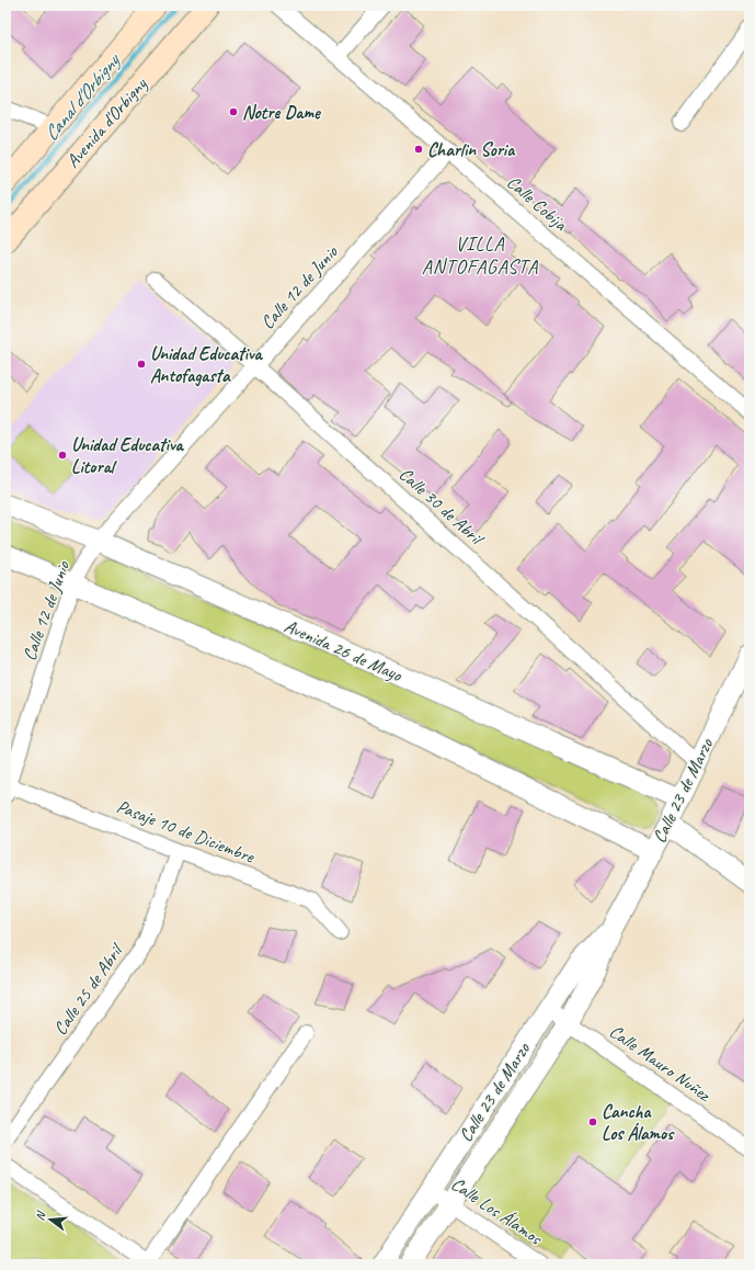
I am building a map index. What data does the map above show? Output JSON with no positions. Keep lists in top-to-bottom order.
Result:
{
  "streets": {
    "main road": ["Avenida d'Orbigny"],
    "street": [
      "Calle Cobija",
      "Calle 12 de Junio",
      "Calle 30 de Abril",
      "Avenida 26 de Mayo",
      "Calle 23 de Marzo",
      "Pasaje 10 de Diciembre",
      "Calle 25 de Abril",
      "Calle Mauro Nuñez",
      "Calle Los Álamos"
    ]
  },
  "crossings": [
    ["Calle Cobija", "Calle 12 de Junio"],
    ["Calle 12 de Junio", "Calle 30 de Abril"],
    ["Calle 12 de Junio", "Avenida 26 de Mayo"],
    ["Calle 12 de Junio", "Pasaje 10 de Diciembre"],
    ["Calle 30 de Abril", "Calle 23 de Marzo"],
    ["Avenida 26 de Mayo", "Calle 23 de Marzo"],
    ["Calle 23 de Marzo", "Calle Mauro Nuñez"],
    ["Calle 23 de Marzo", "Calle Los Álamos"],
    ["Pasaje 10 de Diciembre", "Calle 25 de Abril"]
  ],
  "districts": ["VILLA ANTOFAGASTA"],
  "water": ["Canal d'Orbigny"],
  "places": [
    "Notre Dame",
    "Charlin Soria",
    "Unidad Educativa Antofagasta",
    "Unidad Educativa Litoral",
    "Cancha Los Álamos"
  ],
  "north": "left"
}
